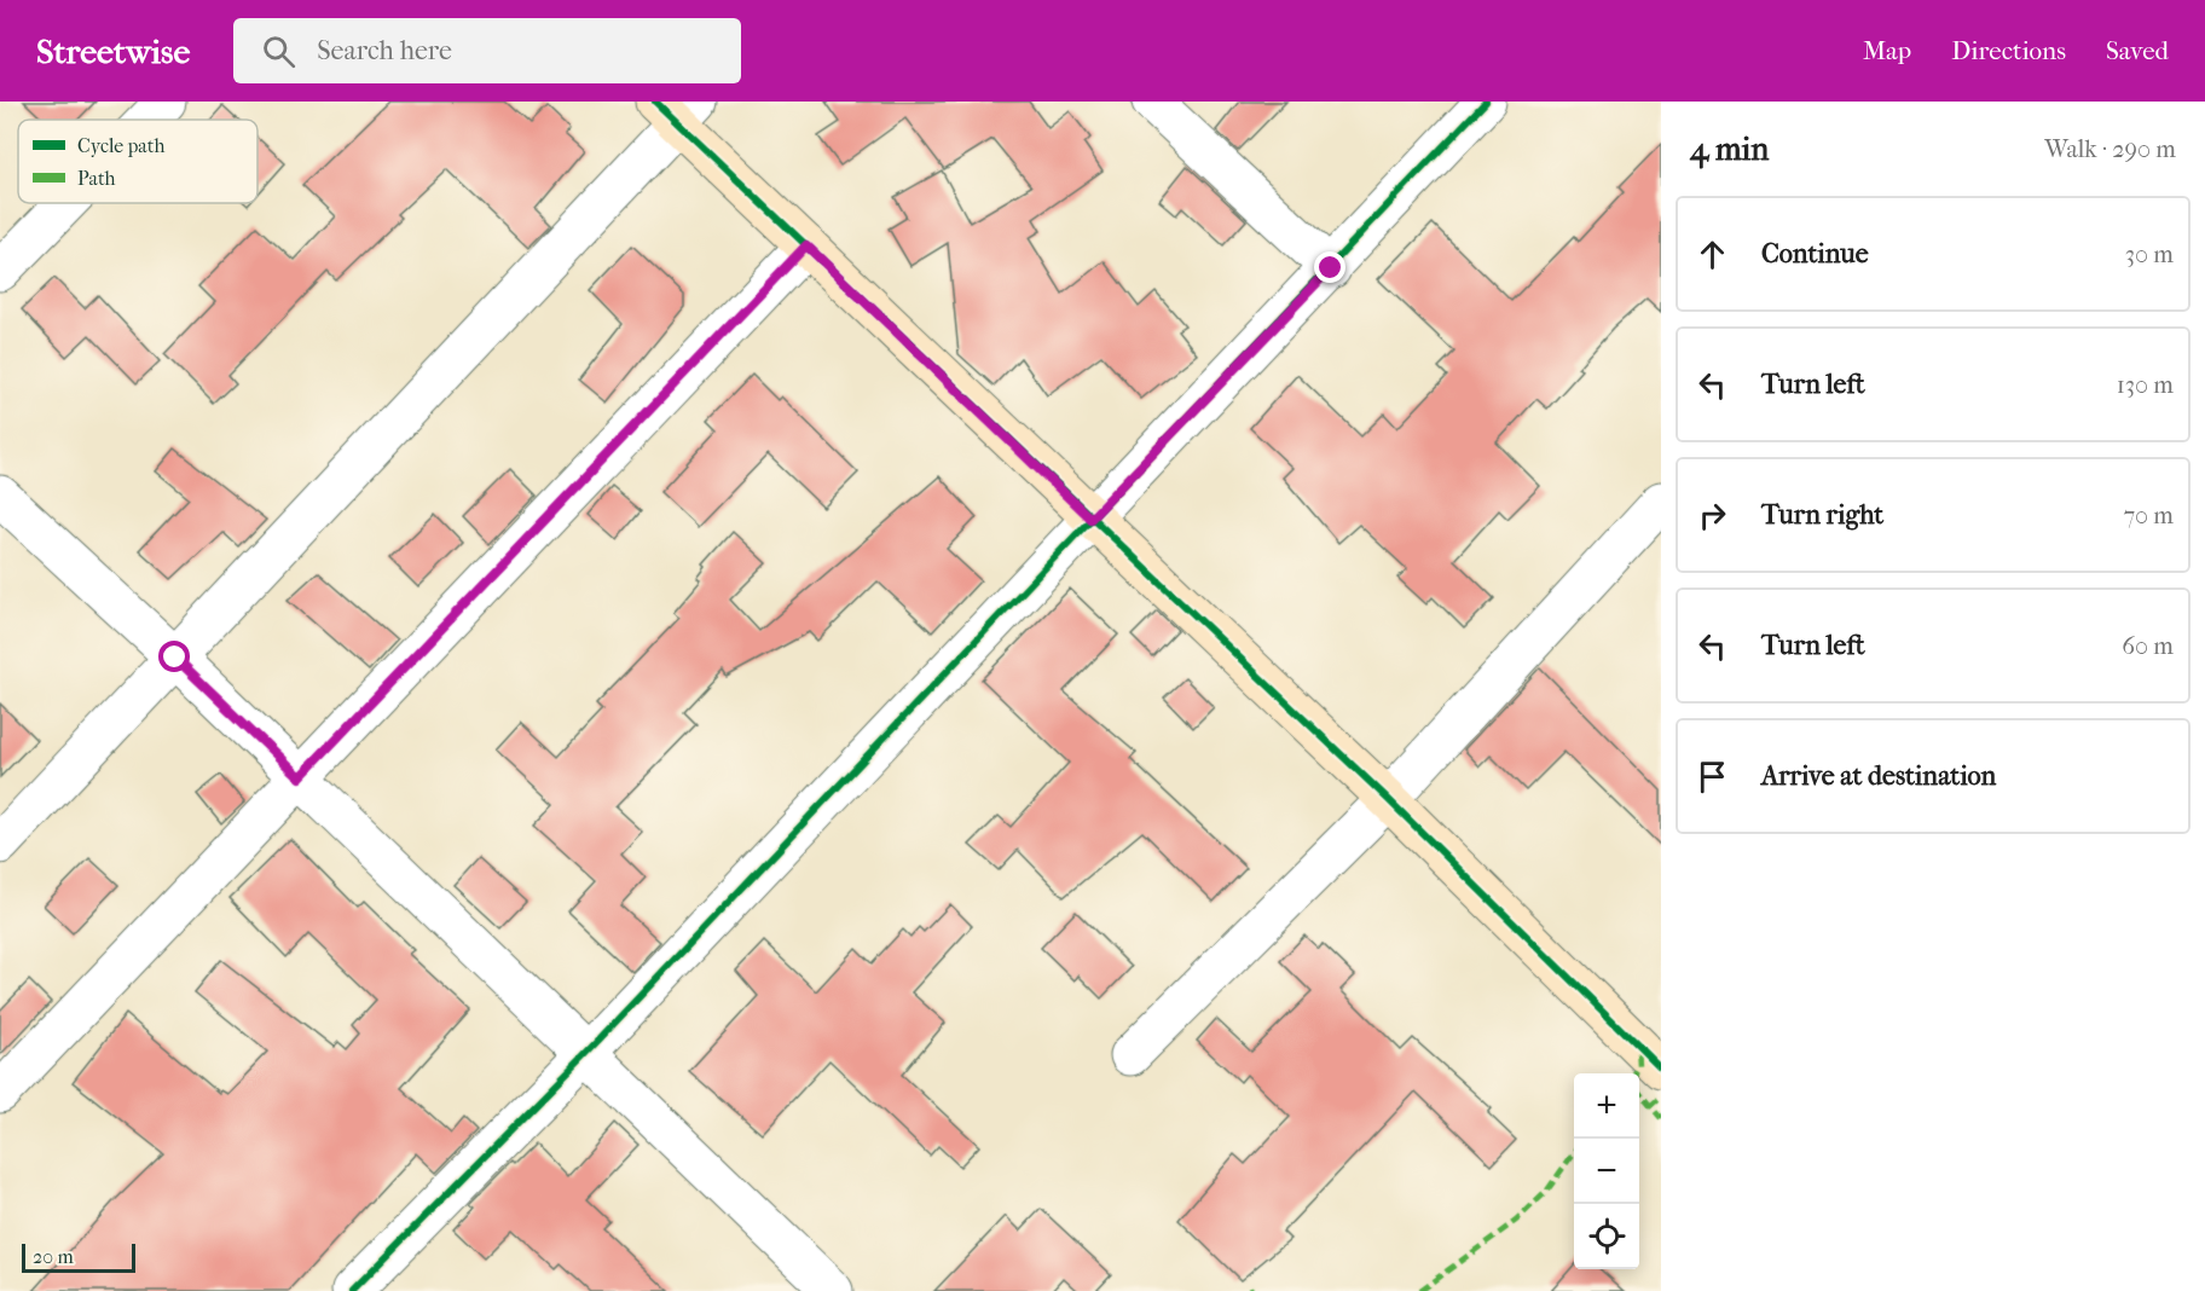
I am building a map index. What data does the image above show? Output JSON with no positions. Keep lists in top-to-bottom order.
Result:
{
  "legend": ["Cycle path", "Path"],
  "scale_bar": "20 m",
  "page": {
    "header": "Streetwise",
    "search": "Search here",
    "nav": ["Map", "Directions", "Saved"],
    "heading": ["4 min", "Walk · 290 m"],
    "list": [
      ["Continue", "30 m"],
      ["Turn left", "130 m"],
      ["Turn right", "70 m"],
      ["Turn left", "60 m"],
      "Arrive at destination"
    ],
    "map_buttons": ["+", "−"],
    "scale": "20 m"
  }
}
